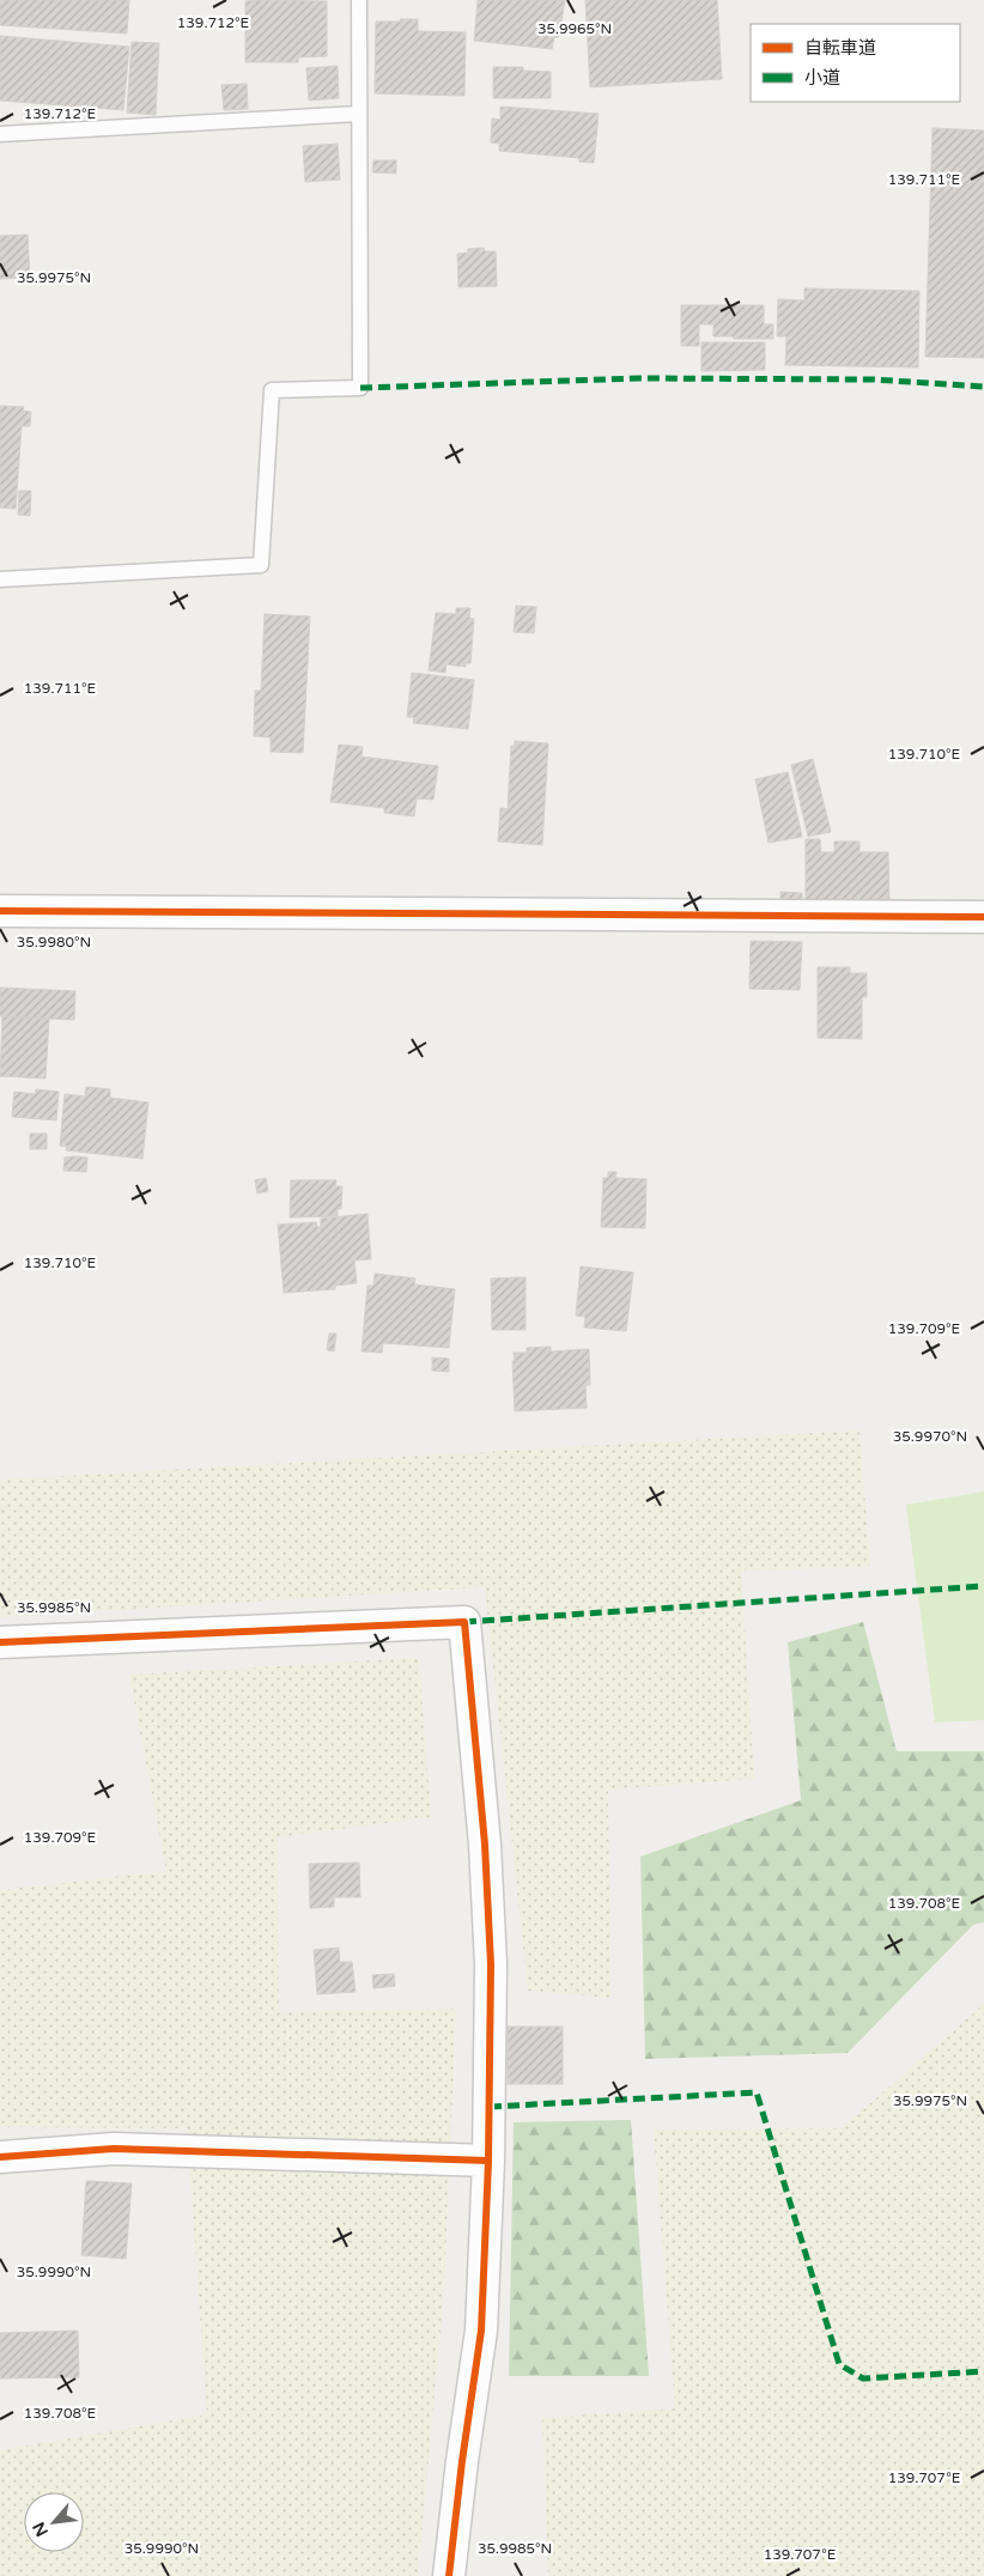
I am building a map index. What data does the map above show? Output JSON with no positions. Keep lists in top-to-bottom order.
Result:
{
  "legend": ["自転車道", "小道"],
  "north": "bottom left",
  "coordinates": [
    "139.712°E",
    "35.9965°N",
    "139.711°E",
    "35.9975°N",
    "139.710°E",
    "35.9980°N",
    "139.709°E",
    "35.9970°N",
    "35.9985°N",
    "139.708°E",
    "35.9990°N",
    "139.707°E"
  ]
}
